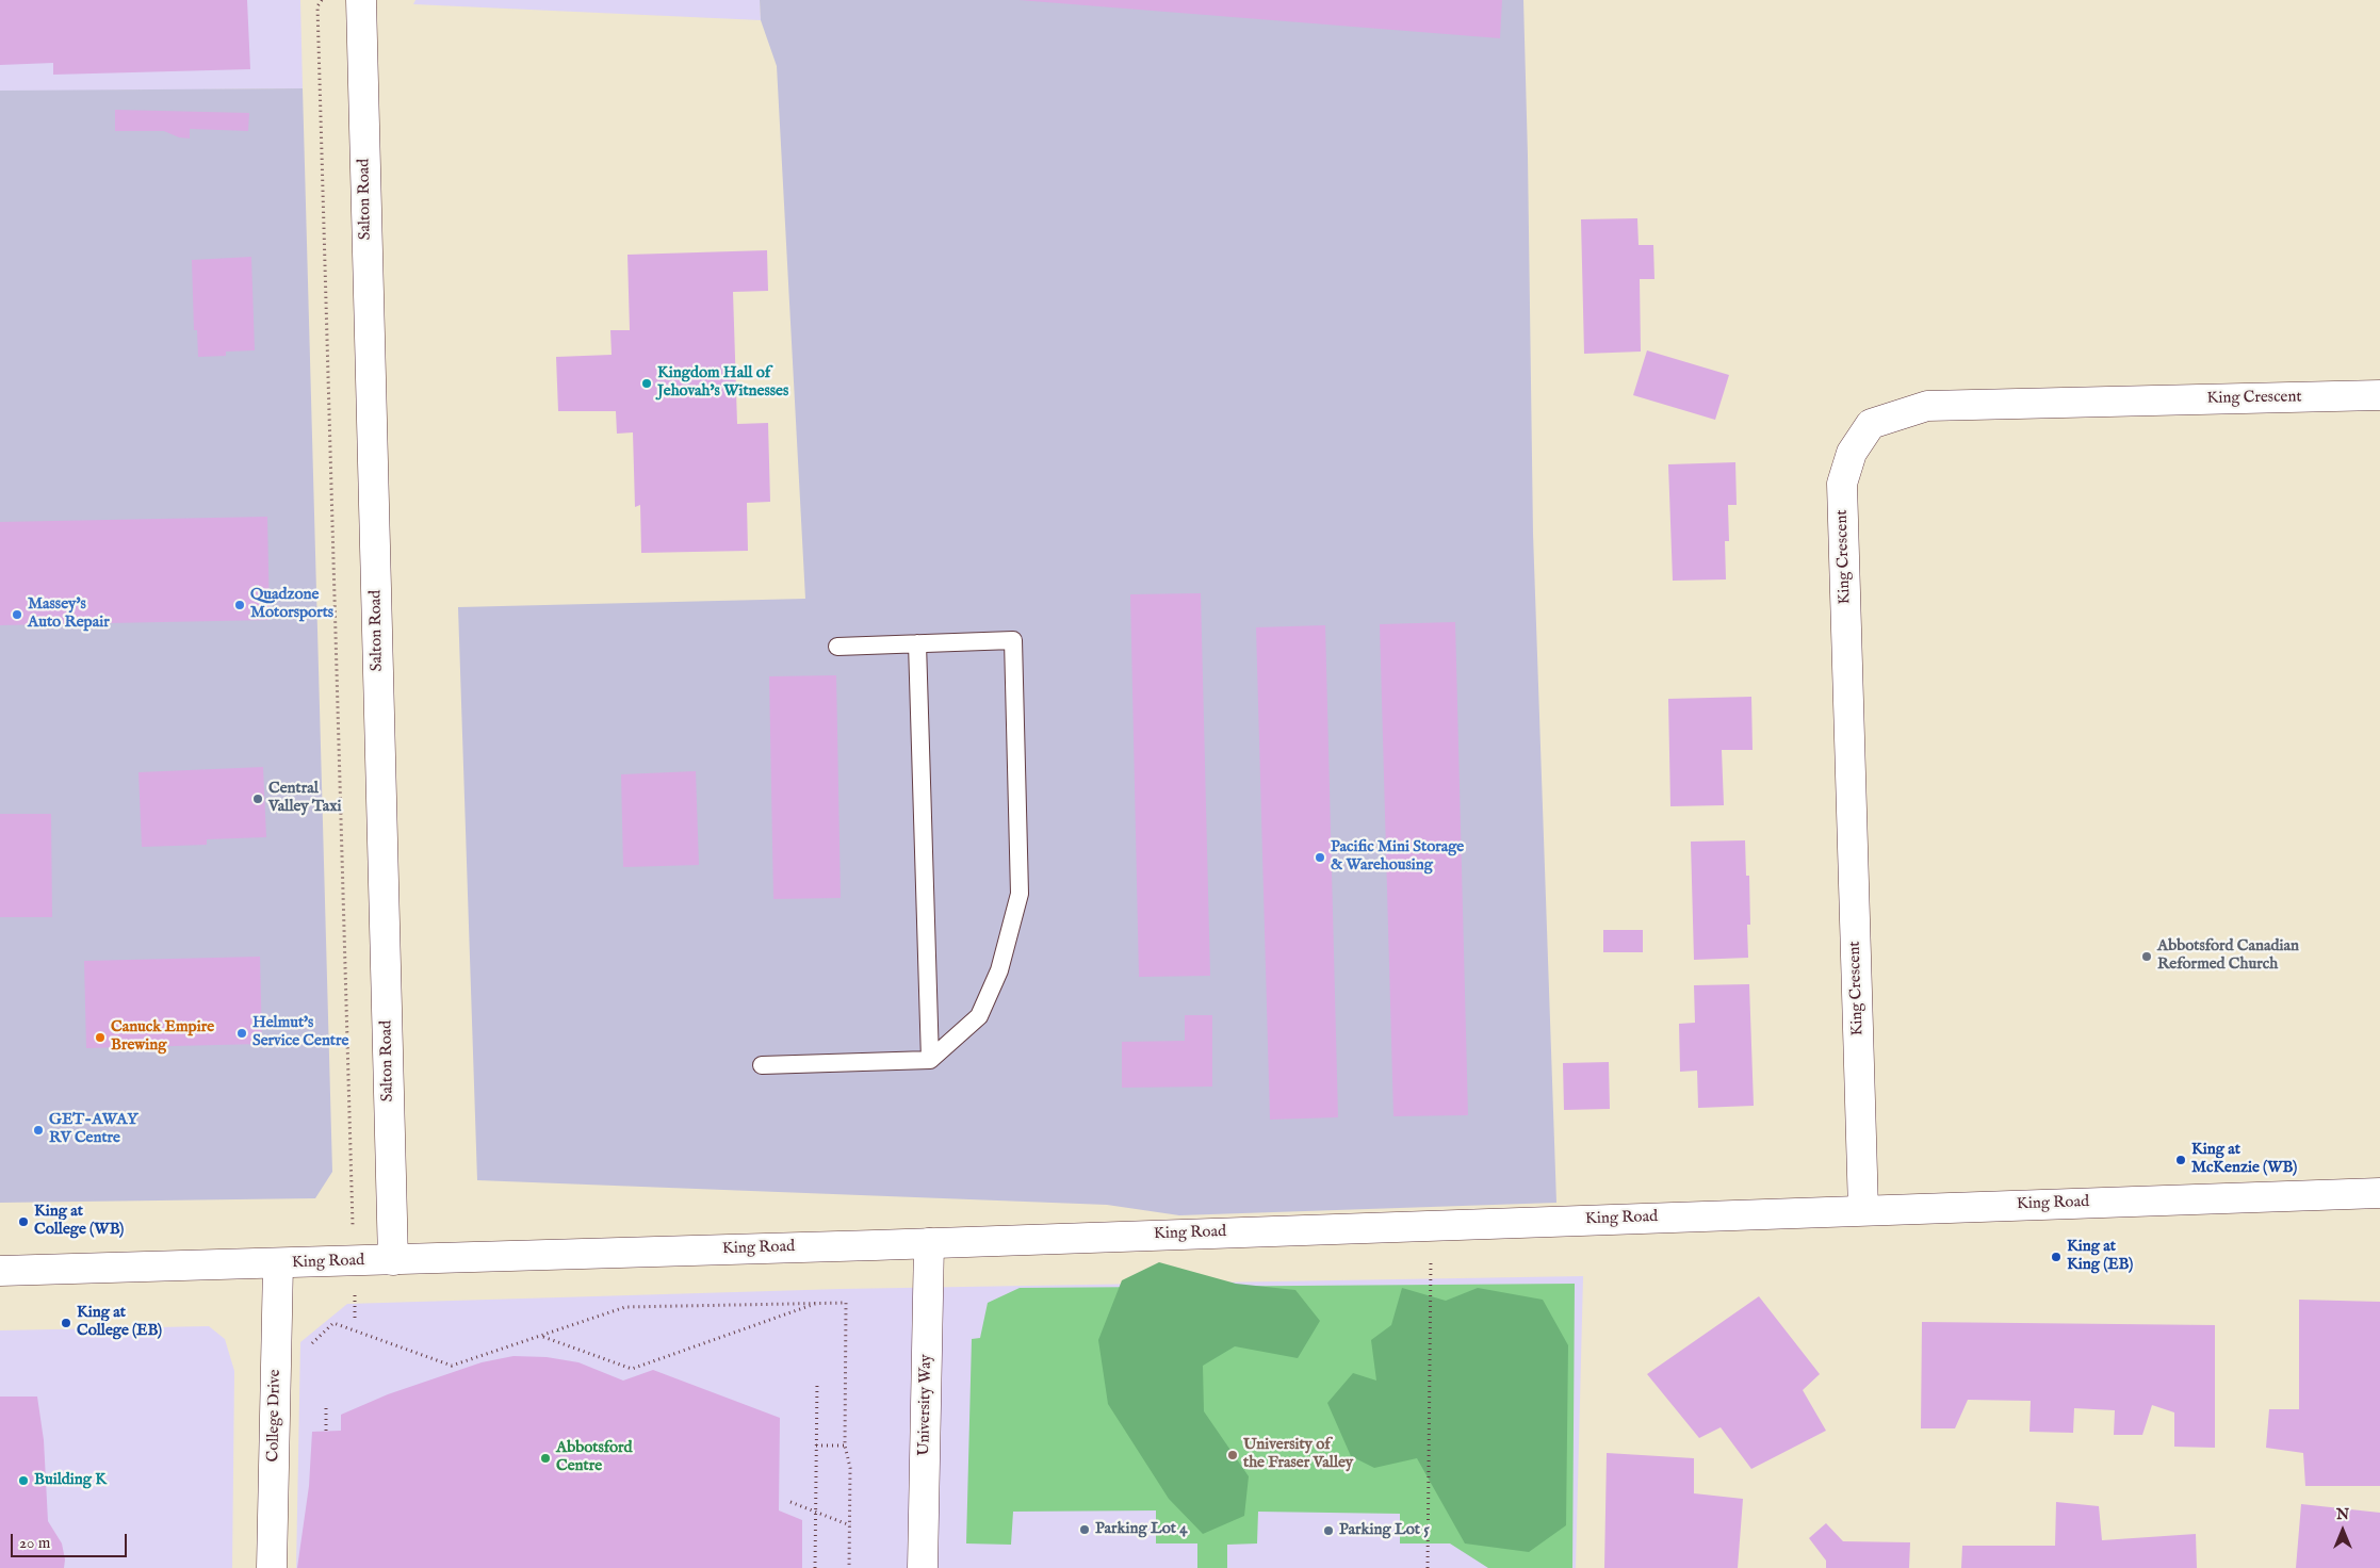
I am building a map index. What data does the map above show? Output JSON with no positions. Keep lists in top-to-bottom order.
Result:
{
  "streets": {
    "street": [
      "Salton Road",
      "King Crescent",
      "King Road",
      "University Way",
      "College Drive"
    ]
  },
  "crossings": [
    ["Salton Road", "King Road"],
    ["King Crescent", "King Road"],
    ["King Road", "University Way"],
    ["King Road", "College Drive"]
  ],
  "places": [
    "Kingdom Hall of Jehovah's Witnesses",
    "Quadzone Motorsports",
    "Massey's Auto Repair",
    "Central Valley Taxi",
    "Pacific Mini Storage & Warehousing",
    "Abbotsford Canadian Reformed Church",
    "Helmut's Service Centre",
    "Canuck Empire Brewing",
    "GET-AWAY RV Centre",
    "King at McKenzie (WB)",
    "King at College (WB)",
    "King at King (EB)",
    "King at College (EB)",
    "University of the Fraser Valley",
    "Abbotsford Centre",
    "Building K",
    "Parking Lot 4",
    "Parking Lot 5"
  ],
  "scale_bar": "20 m",
  "north": "top"
}
